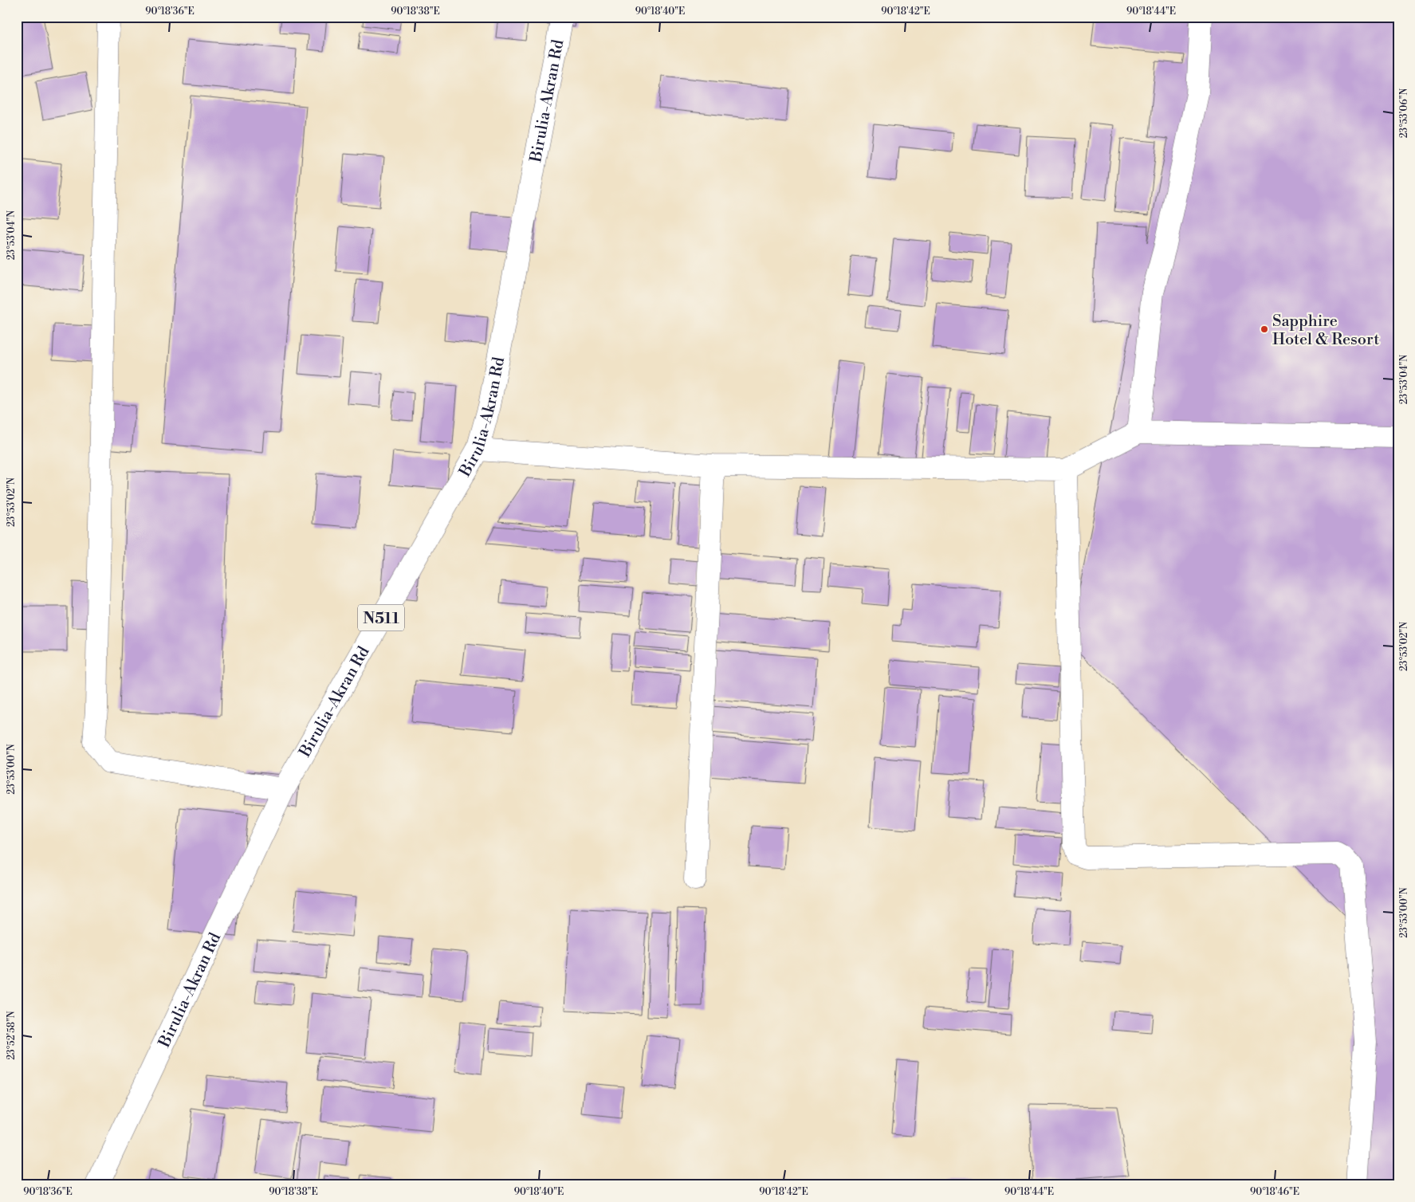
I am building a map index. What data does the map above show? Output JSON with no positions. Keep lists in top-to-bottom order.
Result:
{
  "streets": {
    "main road": ["Birulia-Akran Rd", "N511"]
  },
  "places": ["Sapphire Hotel & Resort"],
  "coordinates": [
    "90°18'36\"E",
    "90°18'38\"E",
    "90°18'40\"E",
    "90°18'42\"E",
    "90°18'44\"E",
    "23°53'06\"N",
    "23°53'04\"N",
    "23°53'02\"N",
    "23°53'00\"N",
    "23°52'58\"N",
    "90°18'46\"E"
  ]
}
